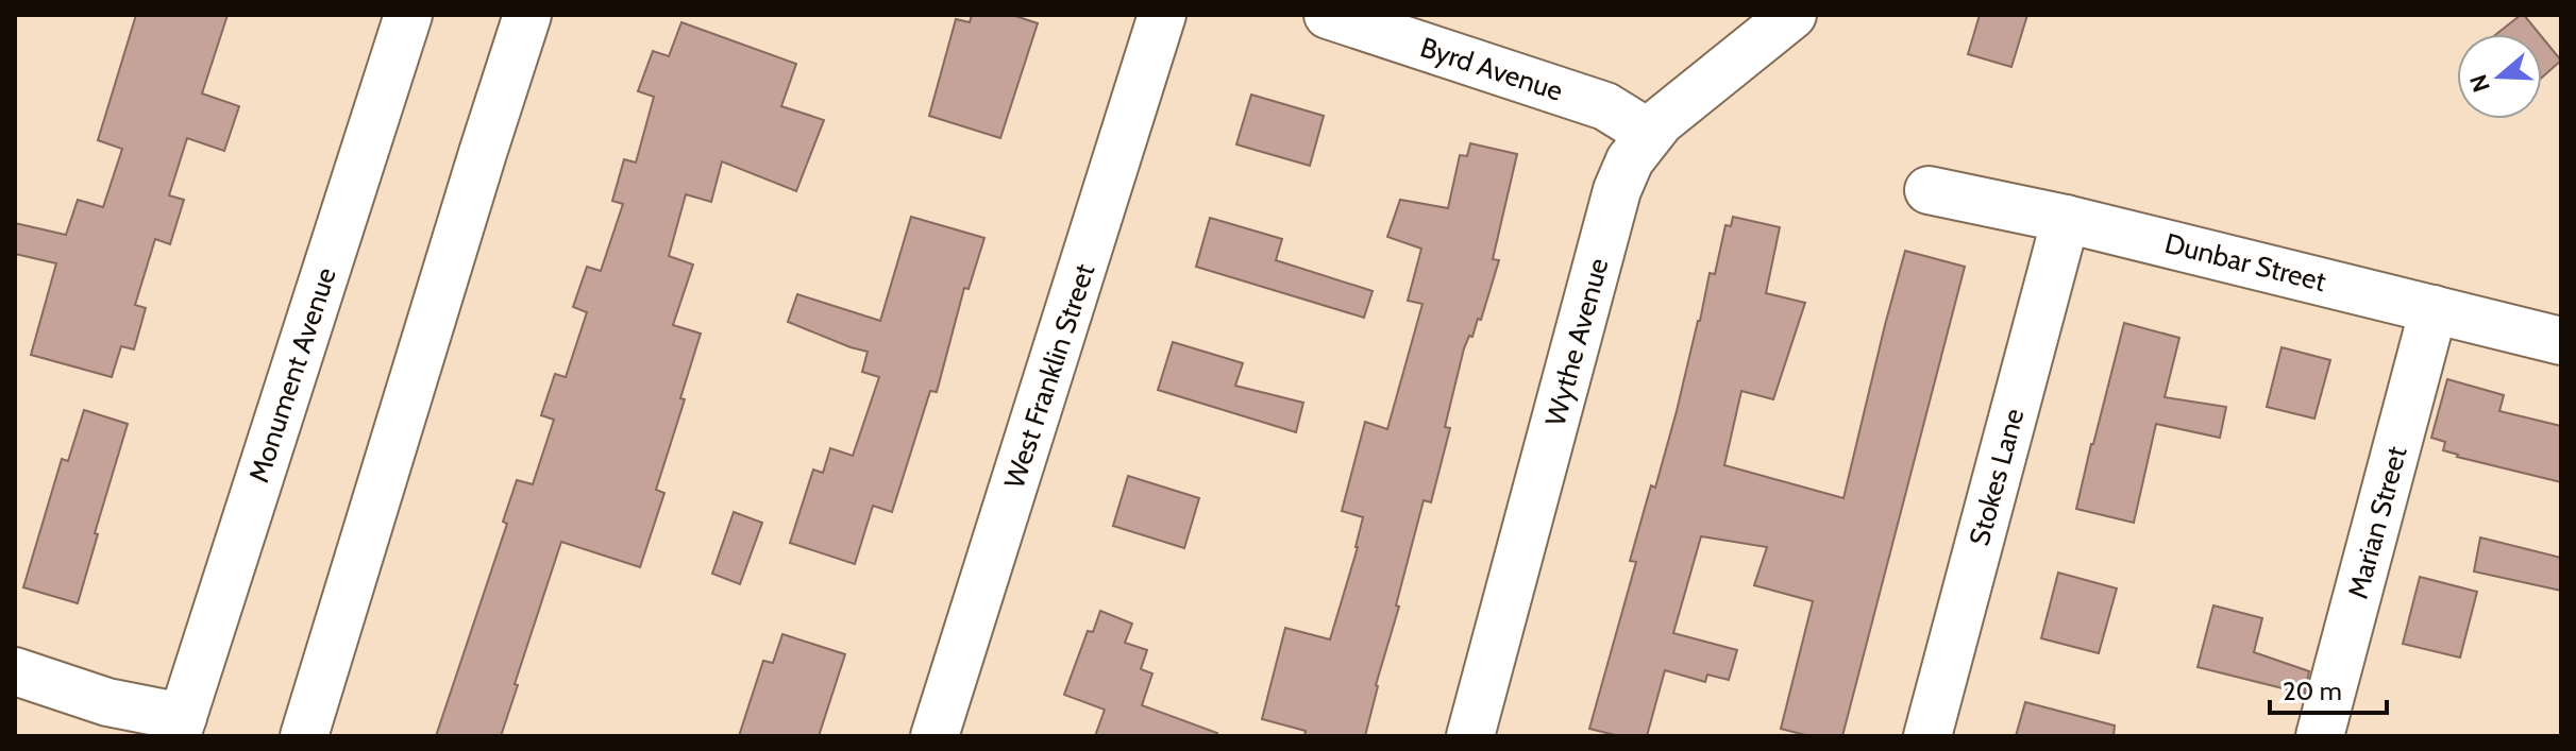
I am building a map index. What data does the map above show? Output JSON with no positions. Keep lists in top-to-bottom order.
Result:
{
  "streets": {
    "street": [
      "Byrd Avenue",
      "Dunbar Street",
      "Wythe Avenue",
      "Monument Avenue",
      "West Franklin Street",
      "Stokes Lane",
      "Marian Street"
    ]
  },
  "crossings": [
    ["Byrd Avenue", "Wythe Avenue"],
    ["Dunbar Street", "Stokes Lane"],
    ["Dunbar Street", "Marian Street"]
  ],
  "scale_bar": "20 m",
  "north": "left"
}
